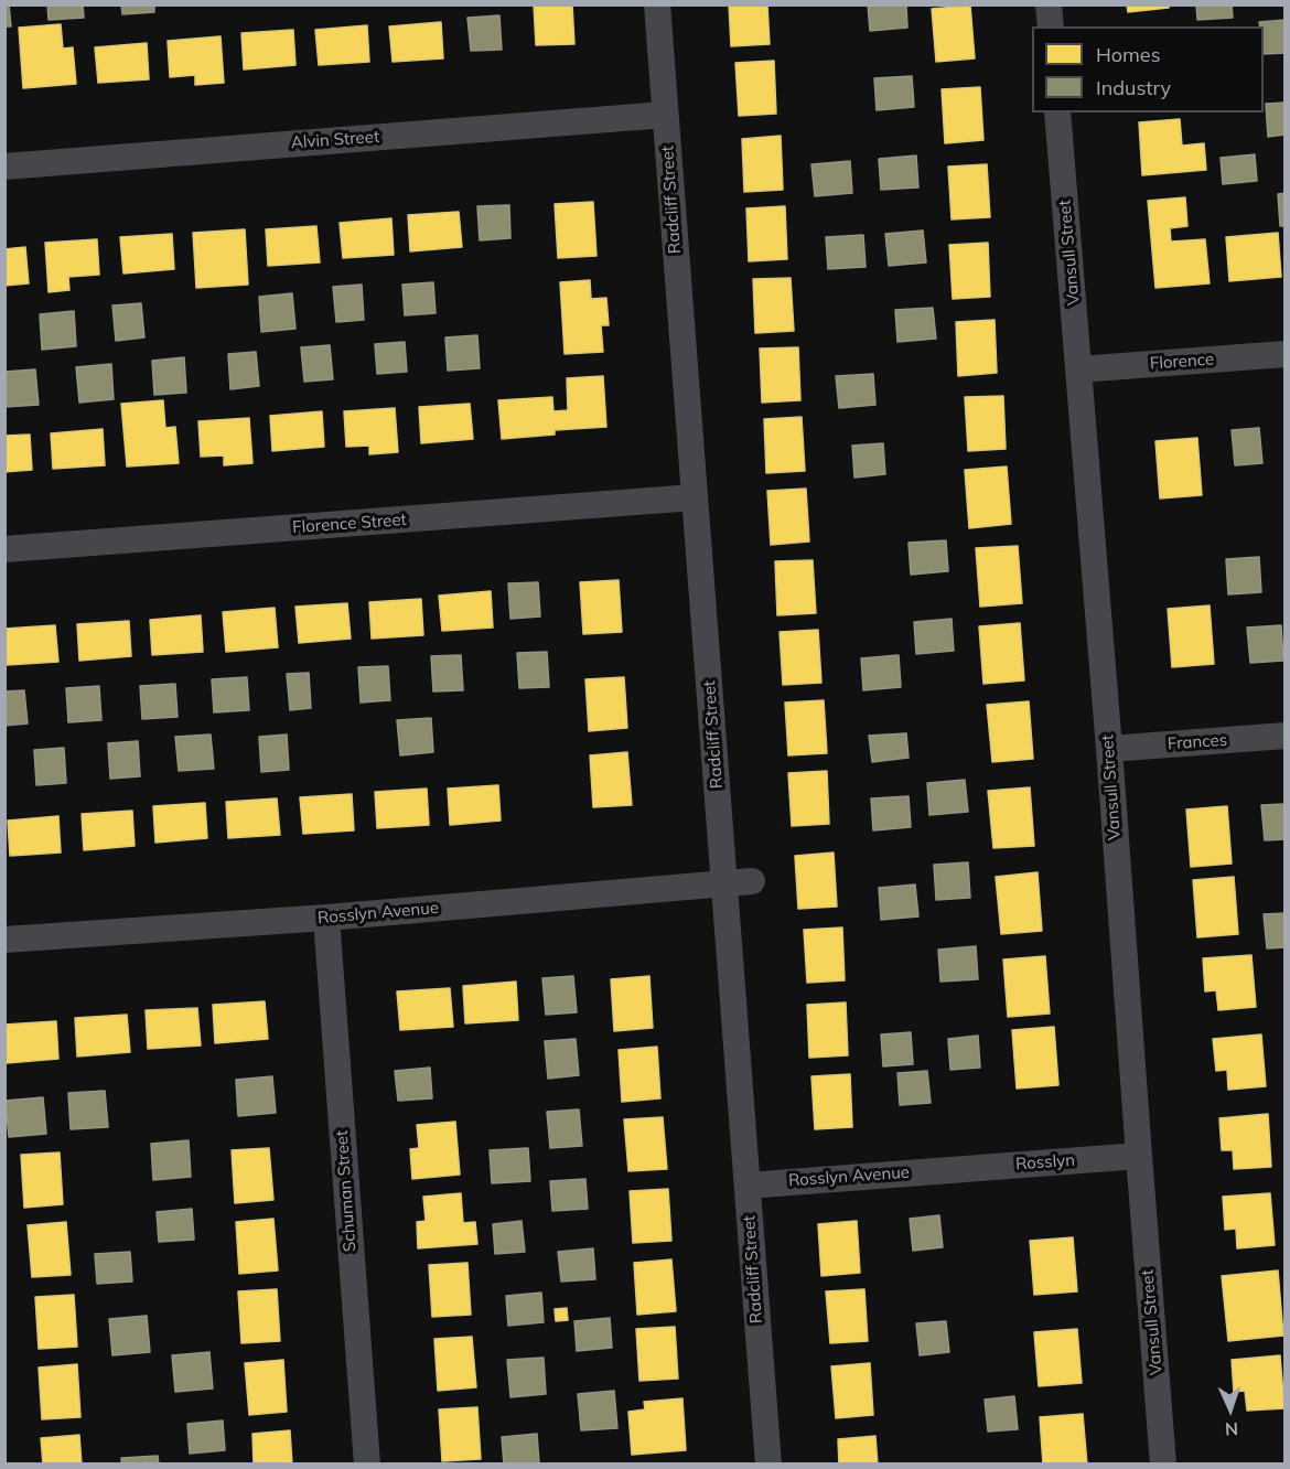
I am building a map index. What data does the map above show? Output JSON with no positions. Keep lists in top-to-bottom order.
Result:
{
  "streets": {
    "street": [
      "Alvin Street",
      "Radcliff Street",
      "Vansull Street",
      "Florence",
      "Florence Street",
      "Frances",
      "Rosslyn Avenue",
      "Rosslyn",
      "Schuman Street"
    ]
  },
  "crossings": [
    ["Alvin Street", "Radcliff Street"],
    ["Radcliff Street", "Florence Street"],
    ["Radcliff Street", "Rosslyn Avenue"],
    ["Vansull Street", "Florence"],
    ["Vansull Street", "Frances"],
    ["Vansull Street", "Rosslyn"],
    ["Rosslyn Avenue", "Rosslyn"],
    ["Rosslyn Avenue", "Schuman Street"]
  ],
  "legend": ["Homes", "Industry"],
  "north": "bottom"
}
